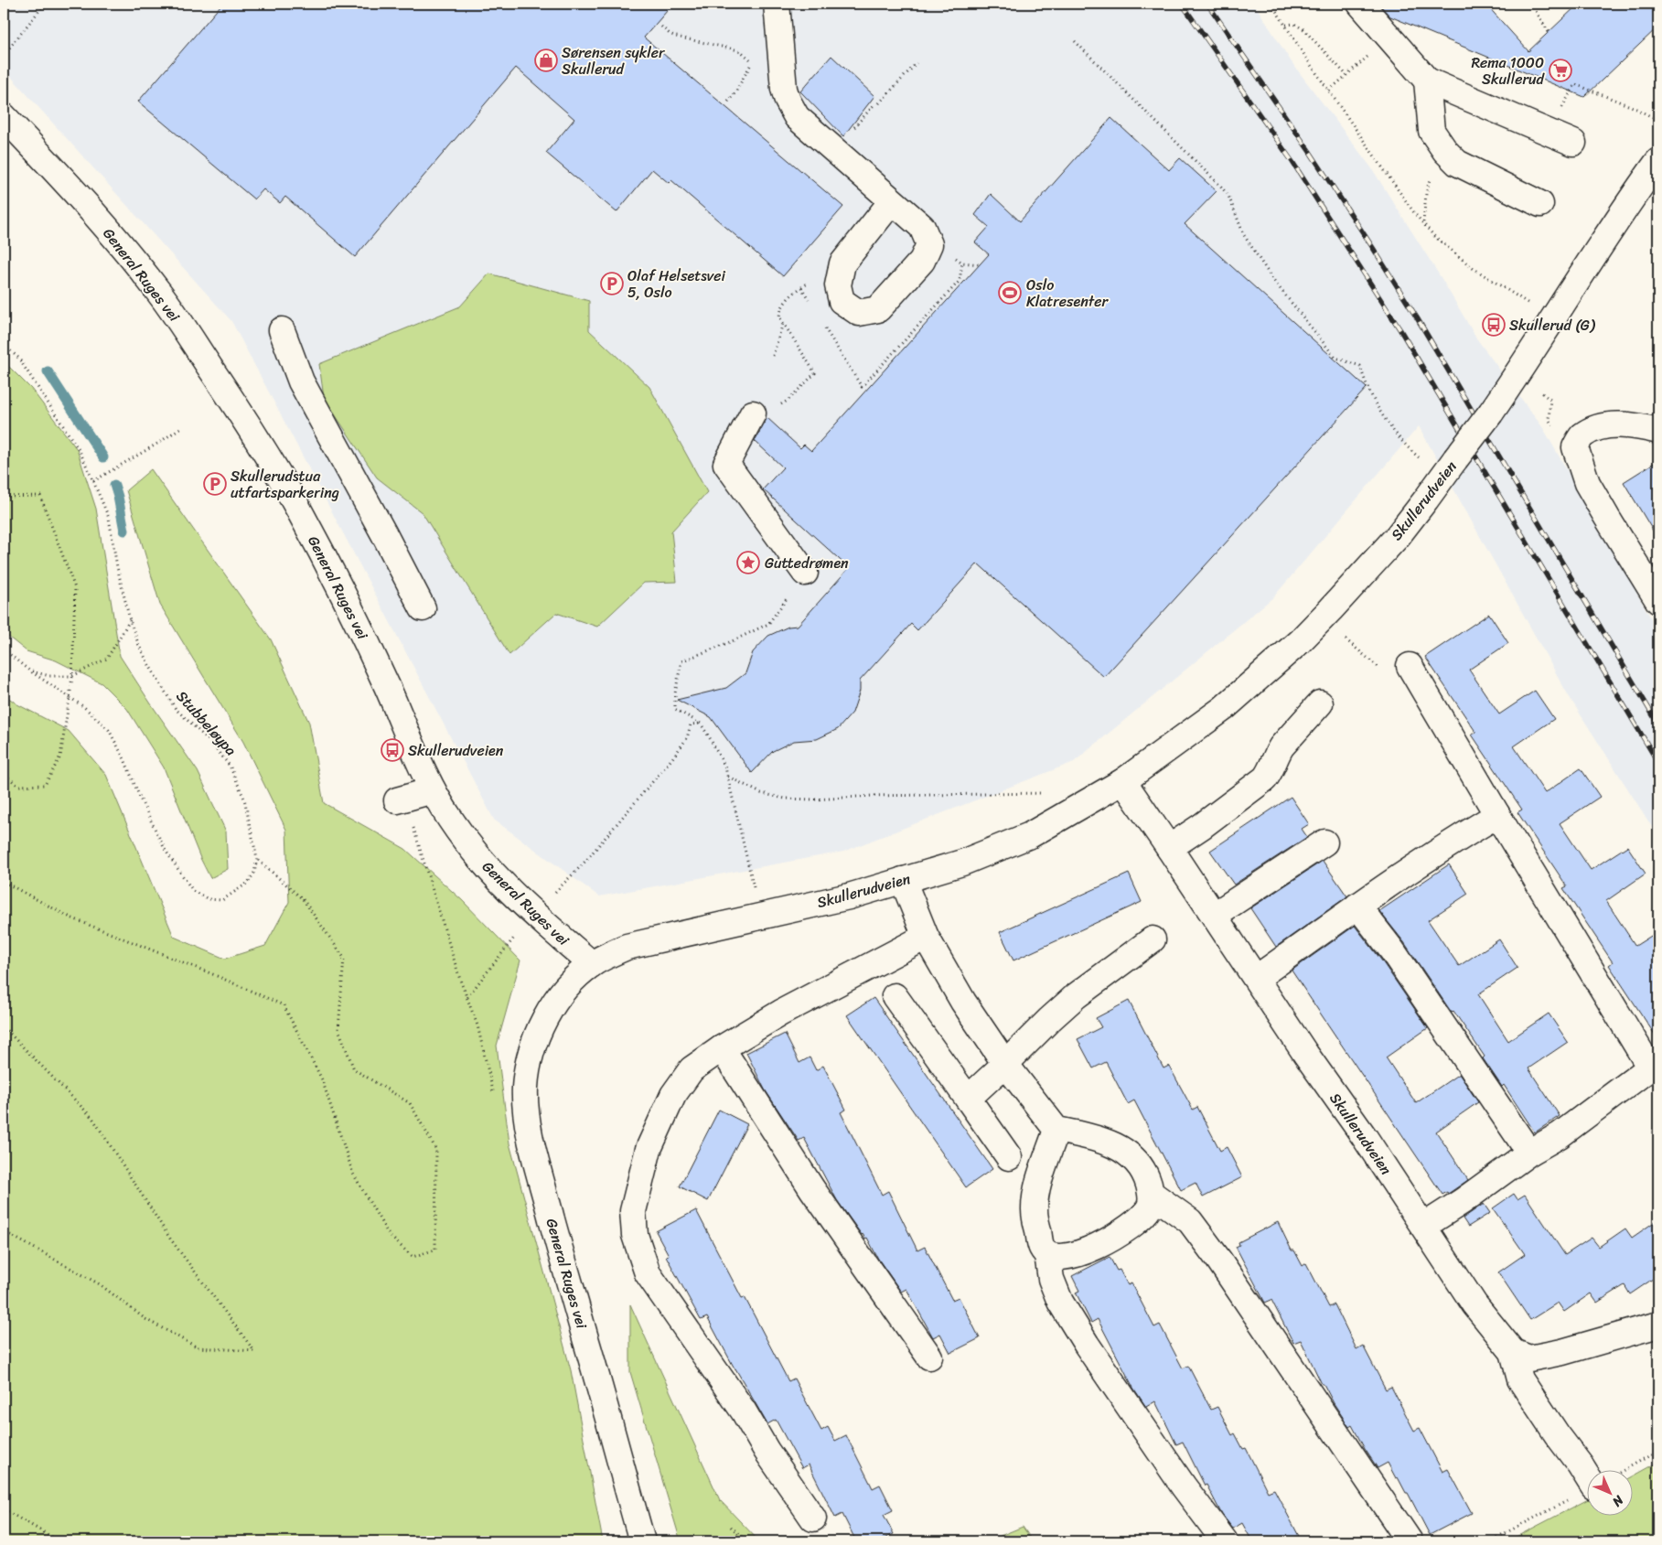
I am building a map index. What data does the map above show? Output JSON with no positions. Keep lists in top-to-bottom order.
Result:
{
  "streets": {
    "street": ["General Ruges vei", "Skullerudveien"],
    "path": ["Stubbeløypa"]
  },
  "crossings": [
    ["General Ruges vei", "Skullerudveien"]
  ],
  "places": {
    "shop": ["Sørensen sykler Skullerud"],
    "supermarket": ["Rema 1000 Skullerud"],
    "parking": ["Olaf Helsetsvei 5, Oslo", "Skullerudstua utfartsparkering"],
    "sports": ["Oslo Klatresenter"],
    "bus stop": ["Skullerud (G)", "Skullerudveien"],
    "place": ["Guttedrømen"]
  },
  "north": "bottom right"
}
